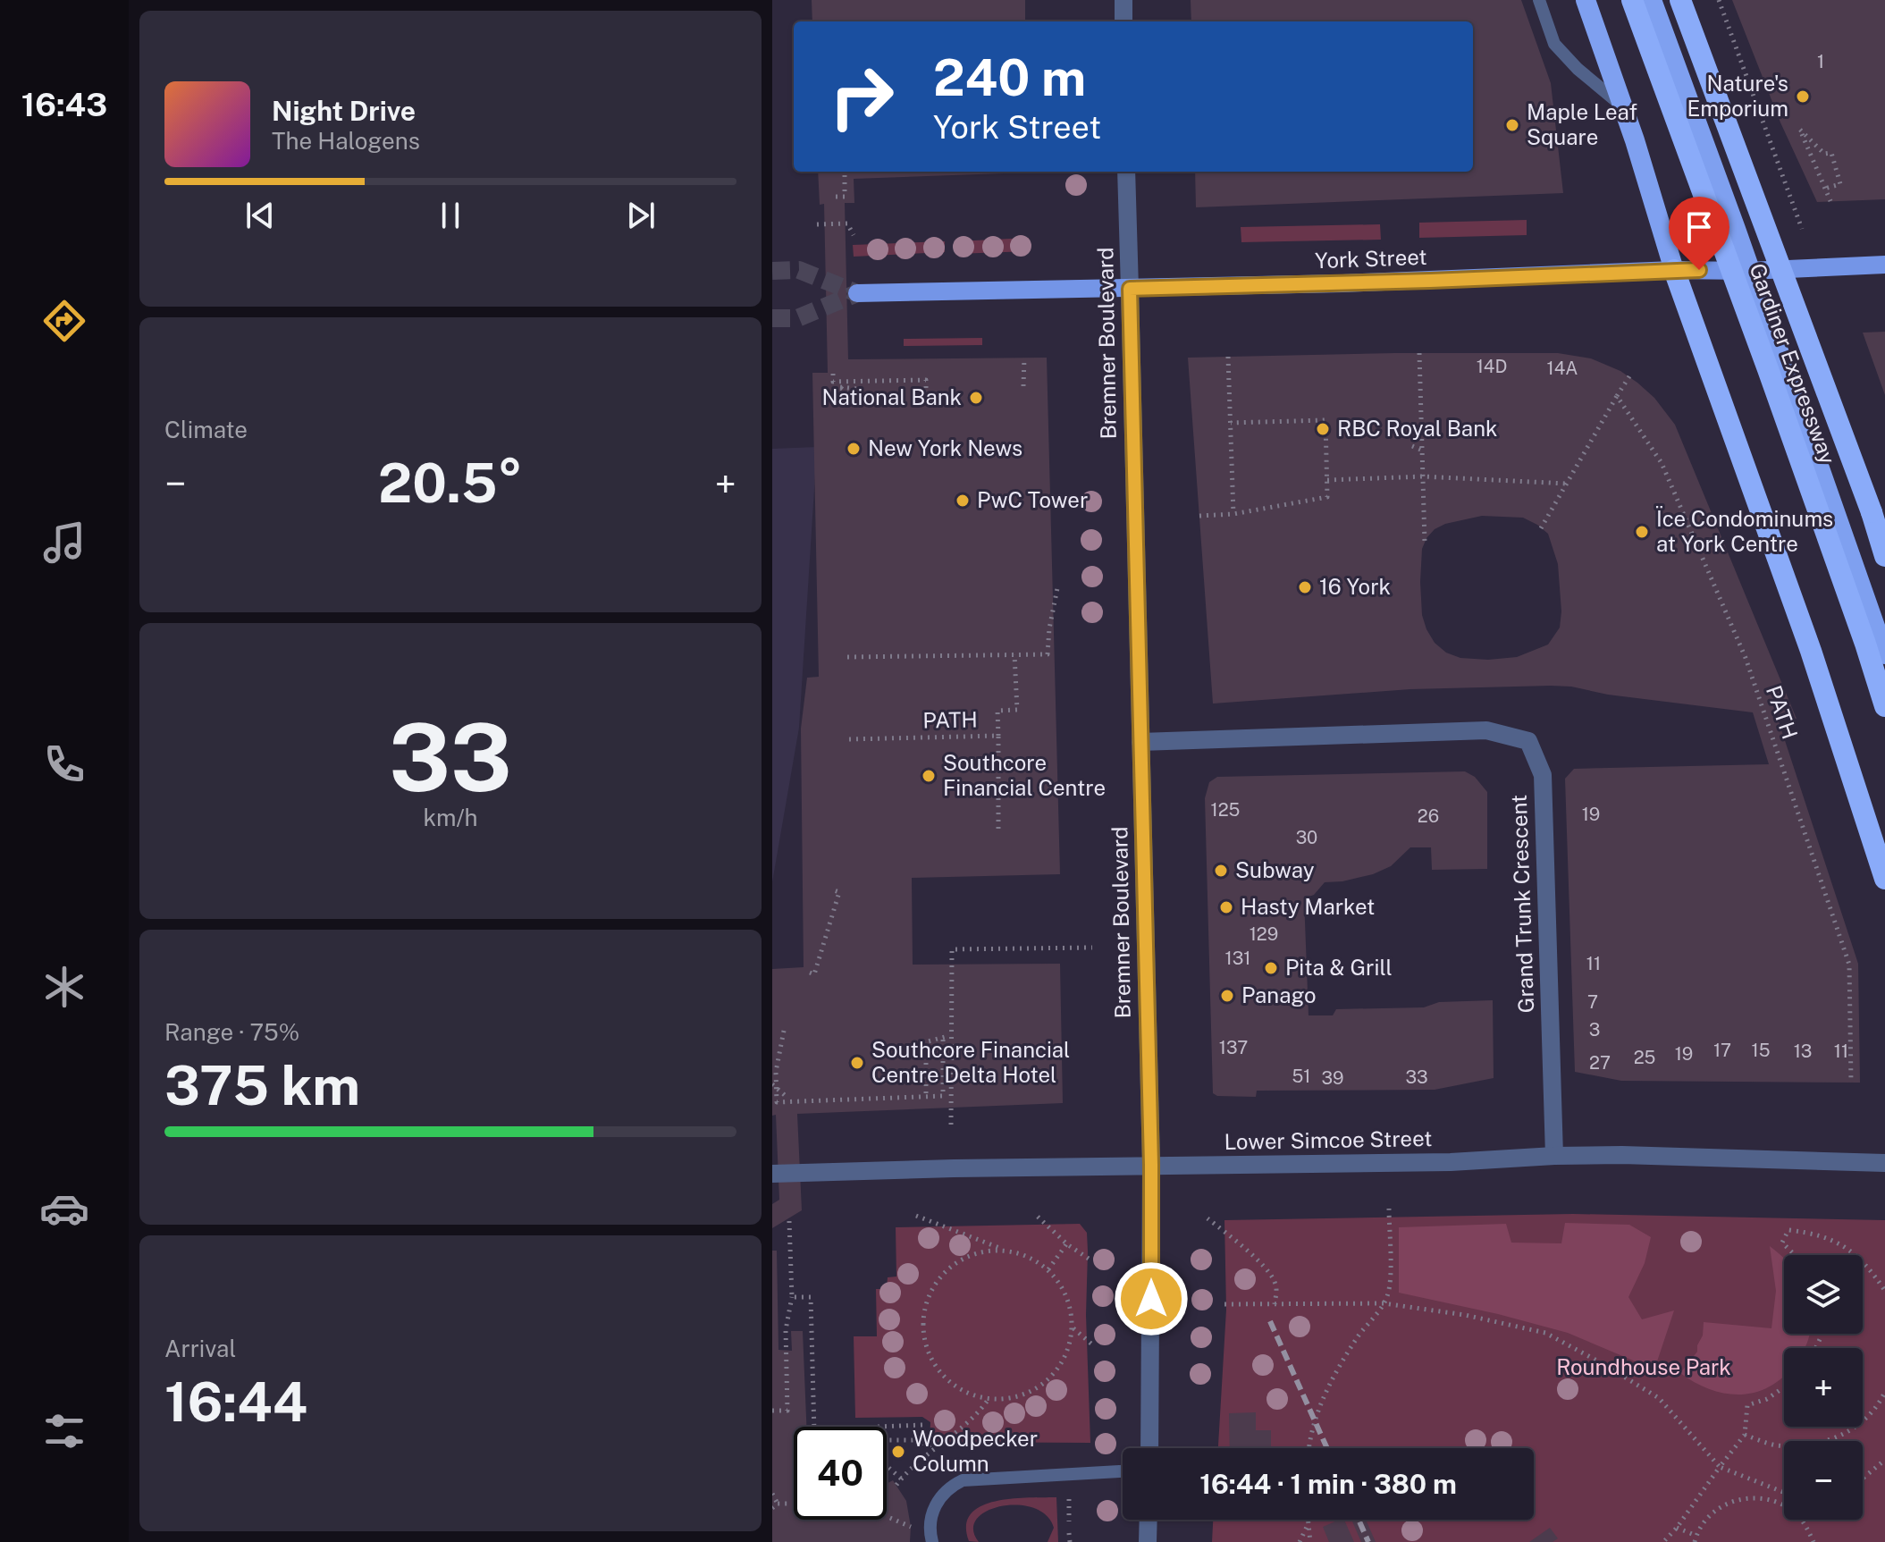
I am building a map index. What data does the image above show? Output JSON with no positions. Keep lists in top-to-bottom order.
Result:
{
  "streets": {
    "highway": ["Gardiner Expressway"],
    "main road": ["York Street"],
    "street": ["Bremner Boulevard", "Grand Trunk Crescent", "Lower Simcoe Street"],
    "path": ["PATH"]
  },
  "crossings": [
    ["York Street", "Bremner Boulevard"],
    ["Bremner Boulevard", "Grand Trunk Crescent"],
    ["Bremner Boulevard", "Lower Simcoe Street"],
    ["Grand Trunk Crescent", "Lower Simcoe Street"]
  ],
  "parks": ["Roundhouse Park"],
  "places": [
    "Nature's Emporium",
    "Maple Leaf Square",
    "National Bank",
    "RBC Royal Bank",
    "New York News",
    "PwC Tower",
    "Ïce Condominums at York Centre",
    "16 York",
    "Southcore Financial Centre",
    "Subway",
    "Hasty Market",
    "Pita & Grill",
    "Panago",
    "Southcore Financial Centre Delta Hotel",
    "Woodpecker Column"
  ],
  "house_numbers": [
    "1",
    "14D",
    "14A",
    "125",
    "19",
    "26",
    "30",
    "129",
    "131",
    "11",
    "7",
    "3",
    "137",
    "17",
    "15",
    "13",
    "11",
    "19",
    "25",
    "27",
    "51",
    "33",
    "39"
  ],
  "page": {
    "tabs": "16:43",
    "turn": ["240 m", "York Street"],
    "song": ["Night Drive", "The Halogens"],
    "tile": [
      "Climate",
      ["33", "km/h"],
      ["Range · 75%", "375 km"],
      ["Arrival", "16:44"]
    ],
    "heat": ["−", "20.5°", "+"],
    "map_buttons": ["+", "−"],
    "limit": "40",
    "trip": "16:44 · 1 min · 380 m"
  }
}
